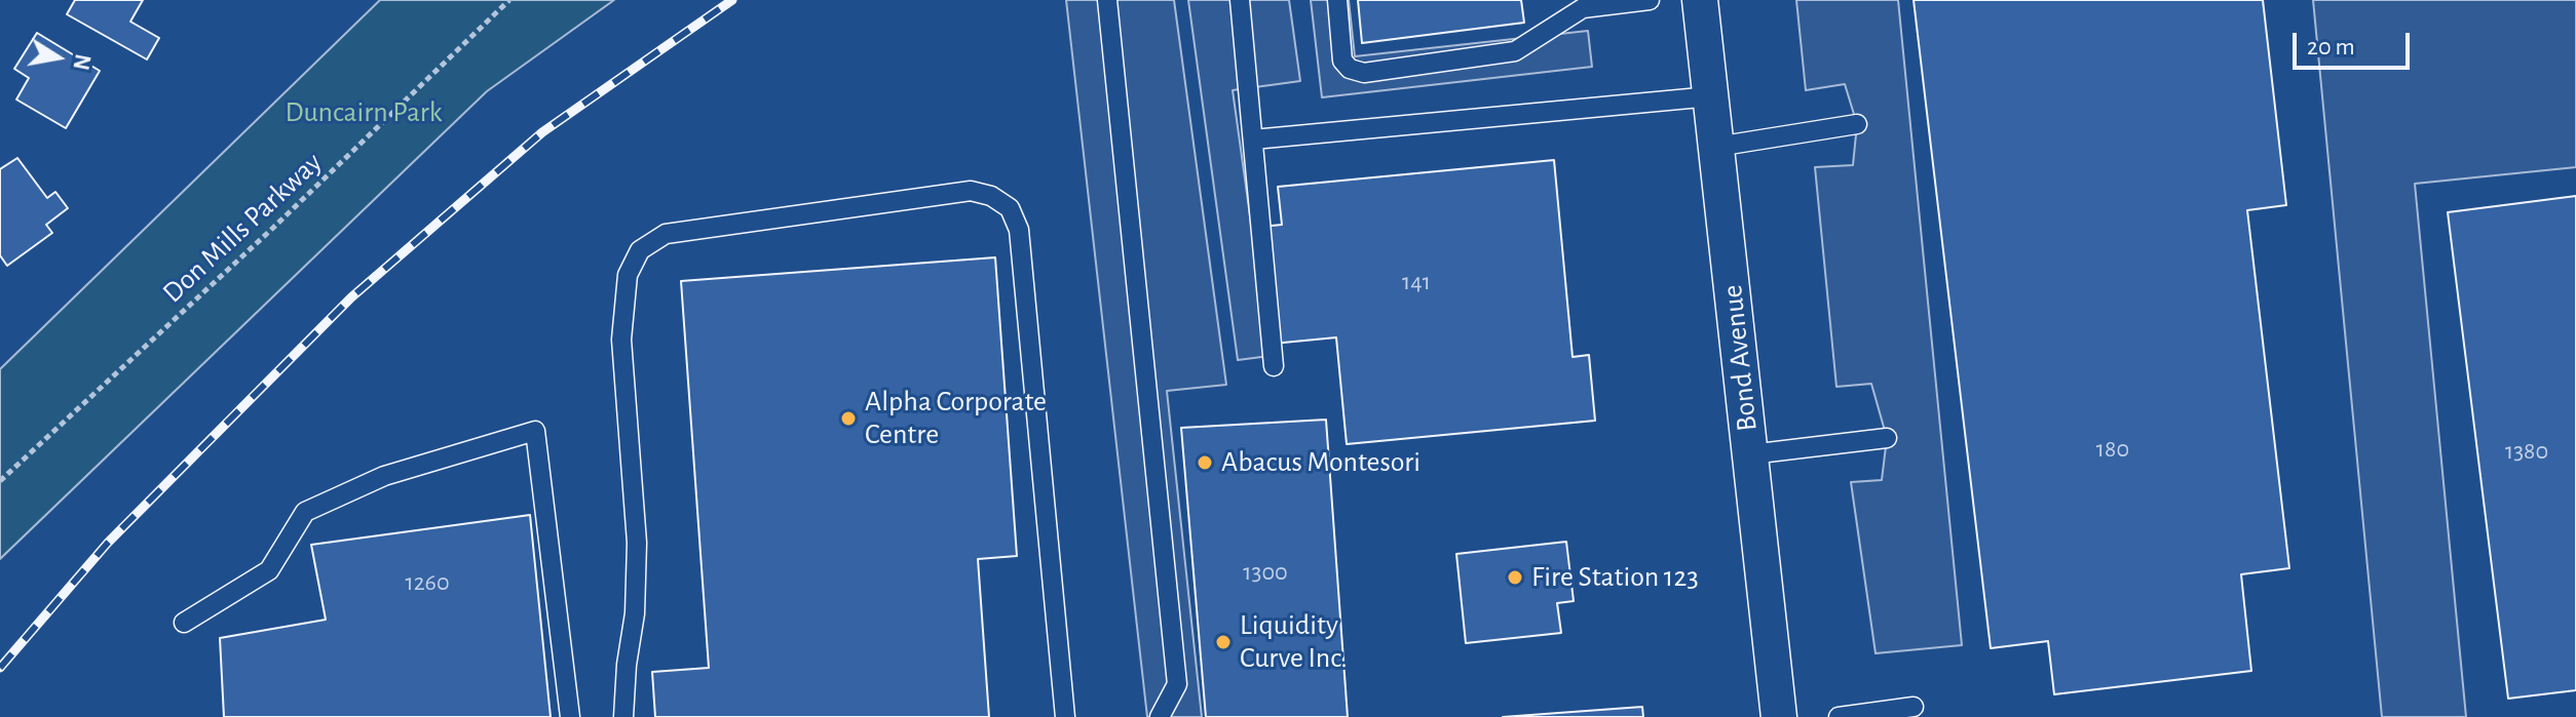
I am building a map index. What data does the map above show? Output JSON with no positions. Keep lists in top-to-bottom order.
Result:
{
  "streets": {
    "street": ["Bond Avenue"],
    "path": ["Don Mills Parkway"]
  },
  "parks": ["Duncairn Park"],
  "places": [
    "Alpha Corporate Centre",
    "Abacus Montesori",
    "Fire Station 123",
    "Liquidity Curve Inc."
  ],
  "house_numbers": [
    "141",
    "180",
    "1380",
    "1300",
    "1260"
  ],
  "scale_bar": "20 m",
  "north": "right"
}
